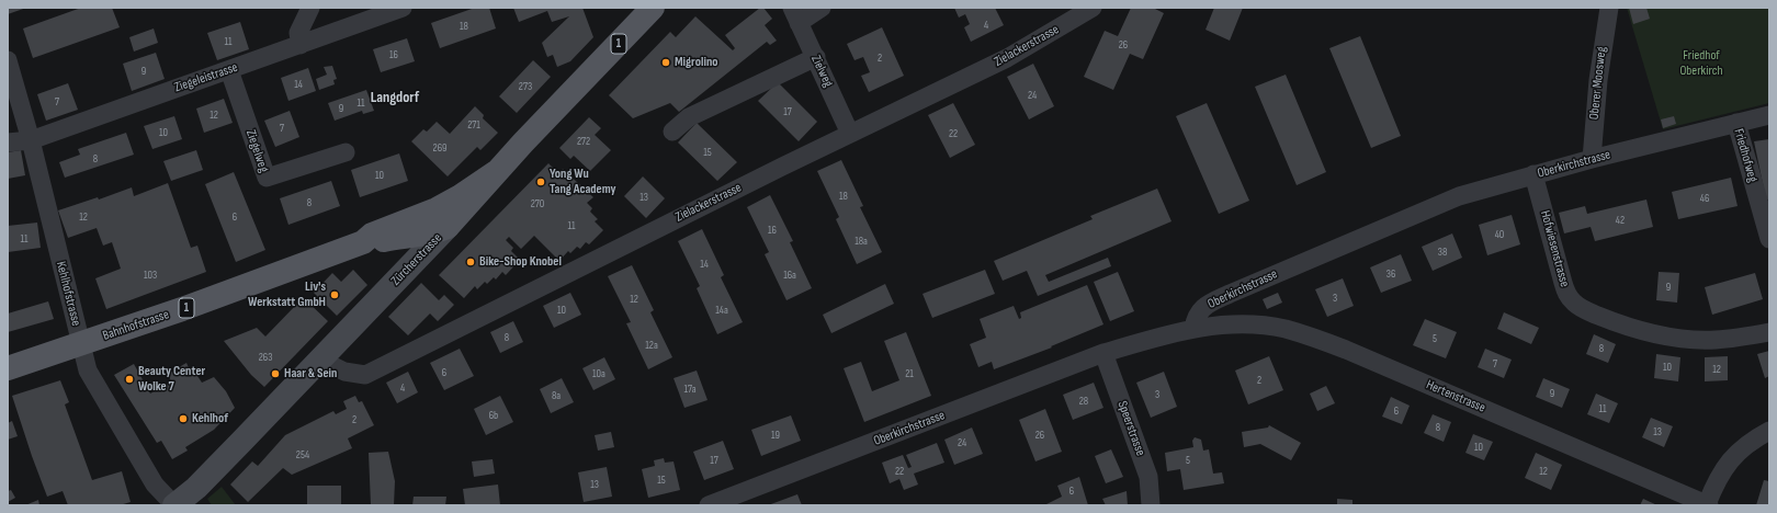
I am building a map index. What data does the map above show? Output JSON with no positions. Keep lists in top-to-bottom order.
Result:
{
  "streets": {
    "main road": ["1", "Zürcherstrasse", "Bahnhofstrasse"],
    "street": [
      "Zielackerstrasse",
      "Zielweg",
      "Ziegeleistrasse",
      "Oberer Moosweg",
      "Ziegelweg",
      "Friedhofweg",
      "Oberkirchstrasse",
      "Hofwiesenstrasse",
      "Kehlhofstrasse",
      "Hertenstrasse",
      "Speerstrasse"
    ]
  },
  "crossings": [
    ["Zielackerstrasse", "Zielweg"],
    ["Zielackerstrasse", "Zürcherstrasse"],
    ["Ziegeleistrasse", "Ziegelweg"],
    ["Ziegeleistrasse", "Kehlhofstrasse"],
    ["Oberer Moosweg", "Oberkirchstrasse"],
    ["Friedhofweg", "Oberkirchstrasse"],
    ["Oberkirchstrasse", "Hofwiesenstrasse"],
    ["Oberkirchstrasse", "Hertenstrasse"],
    ["Oberkirchstrasse", "Speerstrasse"],
    ["Zürcherstrasse", "Kehlhofstrasse"],
    ["Zürcherstrasse", "Bahnhofstrasse"],
    ["Kehlhofstrasse", "Bahnhofstrasse"]
  ],
  "districts": ["Langdorf"],
  "parks": ["Friedhof Oberkirch"],
  "places": [
    "Migrolino",
    "Yong Wu Tang Academy",
    "Bike-Shop Knobel",
    "Liv's Werkstatt GmbH",
    "Haar & Sein",
    "Beauty Center Wolke 7",
    "Kehlhof"
  ],
  "house_numbers": [
    "4",
    "18",
    "11",
    "26",
    "16",
    "2",
    "9",
    "14",
    "273",
    "24",
    "7",
    "11",
    "9",
    "17",
    "12",
    "271",
    "7",
    "10",
    "22",
    "272",
    "269",
    "15",
    "8",
    "10",
    "18",
    "13",
    "46",
    "8",
    "270",
    "12",
    "6",
    "42",
    "11",
    "16",
    "40",
    "11",
    "18a",
    "38",
    "14",
    "36",
    "103",
    "16a",
    "9",
    "3",
    "12",
    "10",
    "14a",
    "8",
    "5",
    "12a",
    "8",
    "263",
    "7",
    "10",
    "12",
    "6",
    "10a",
    "21",
    "2",
    "4",
    "17a",
    "9",
    "3",
    "8a",
    "28",
    "11",
    "6",
    "6b",
    "2",
    "8",
    "13",
    "19",
    "26",
    "24",
    "10",
    "254",
    "17",
    "5",
    "22",
    "12",
    "15",
    "13",
    "6"
  ]
}
